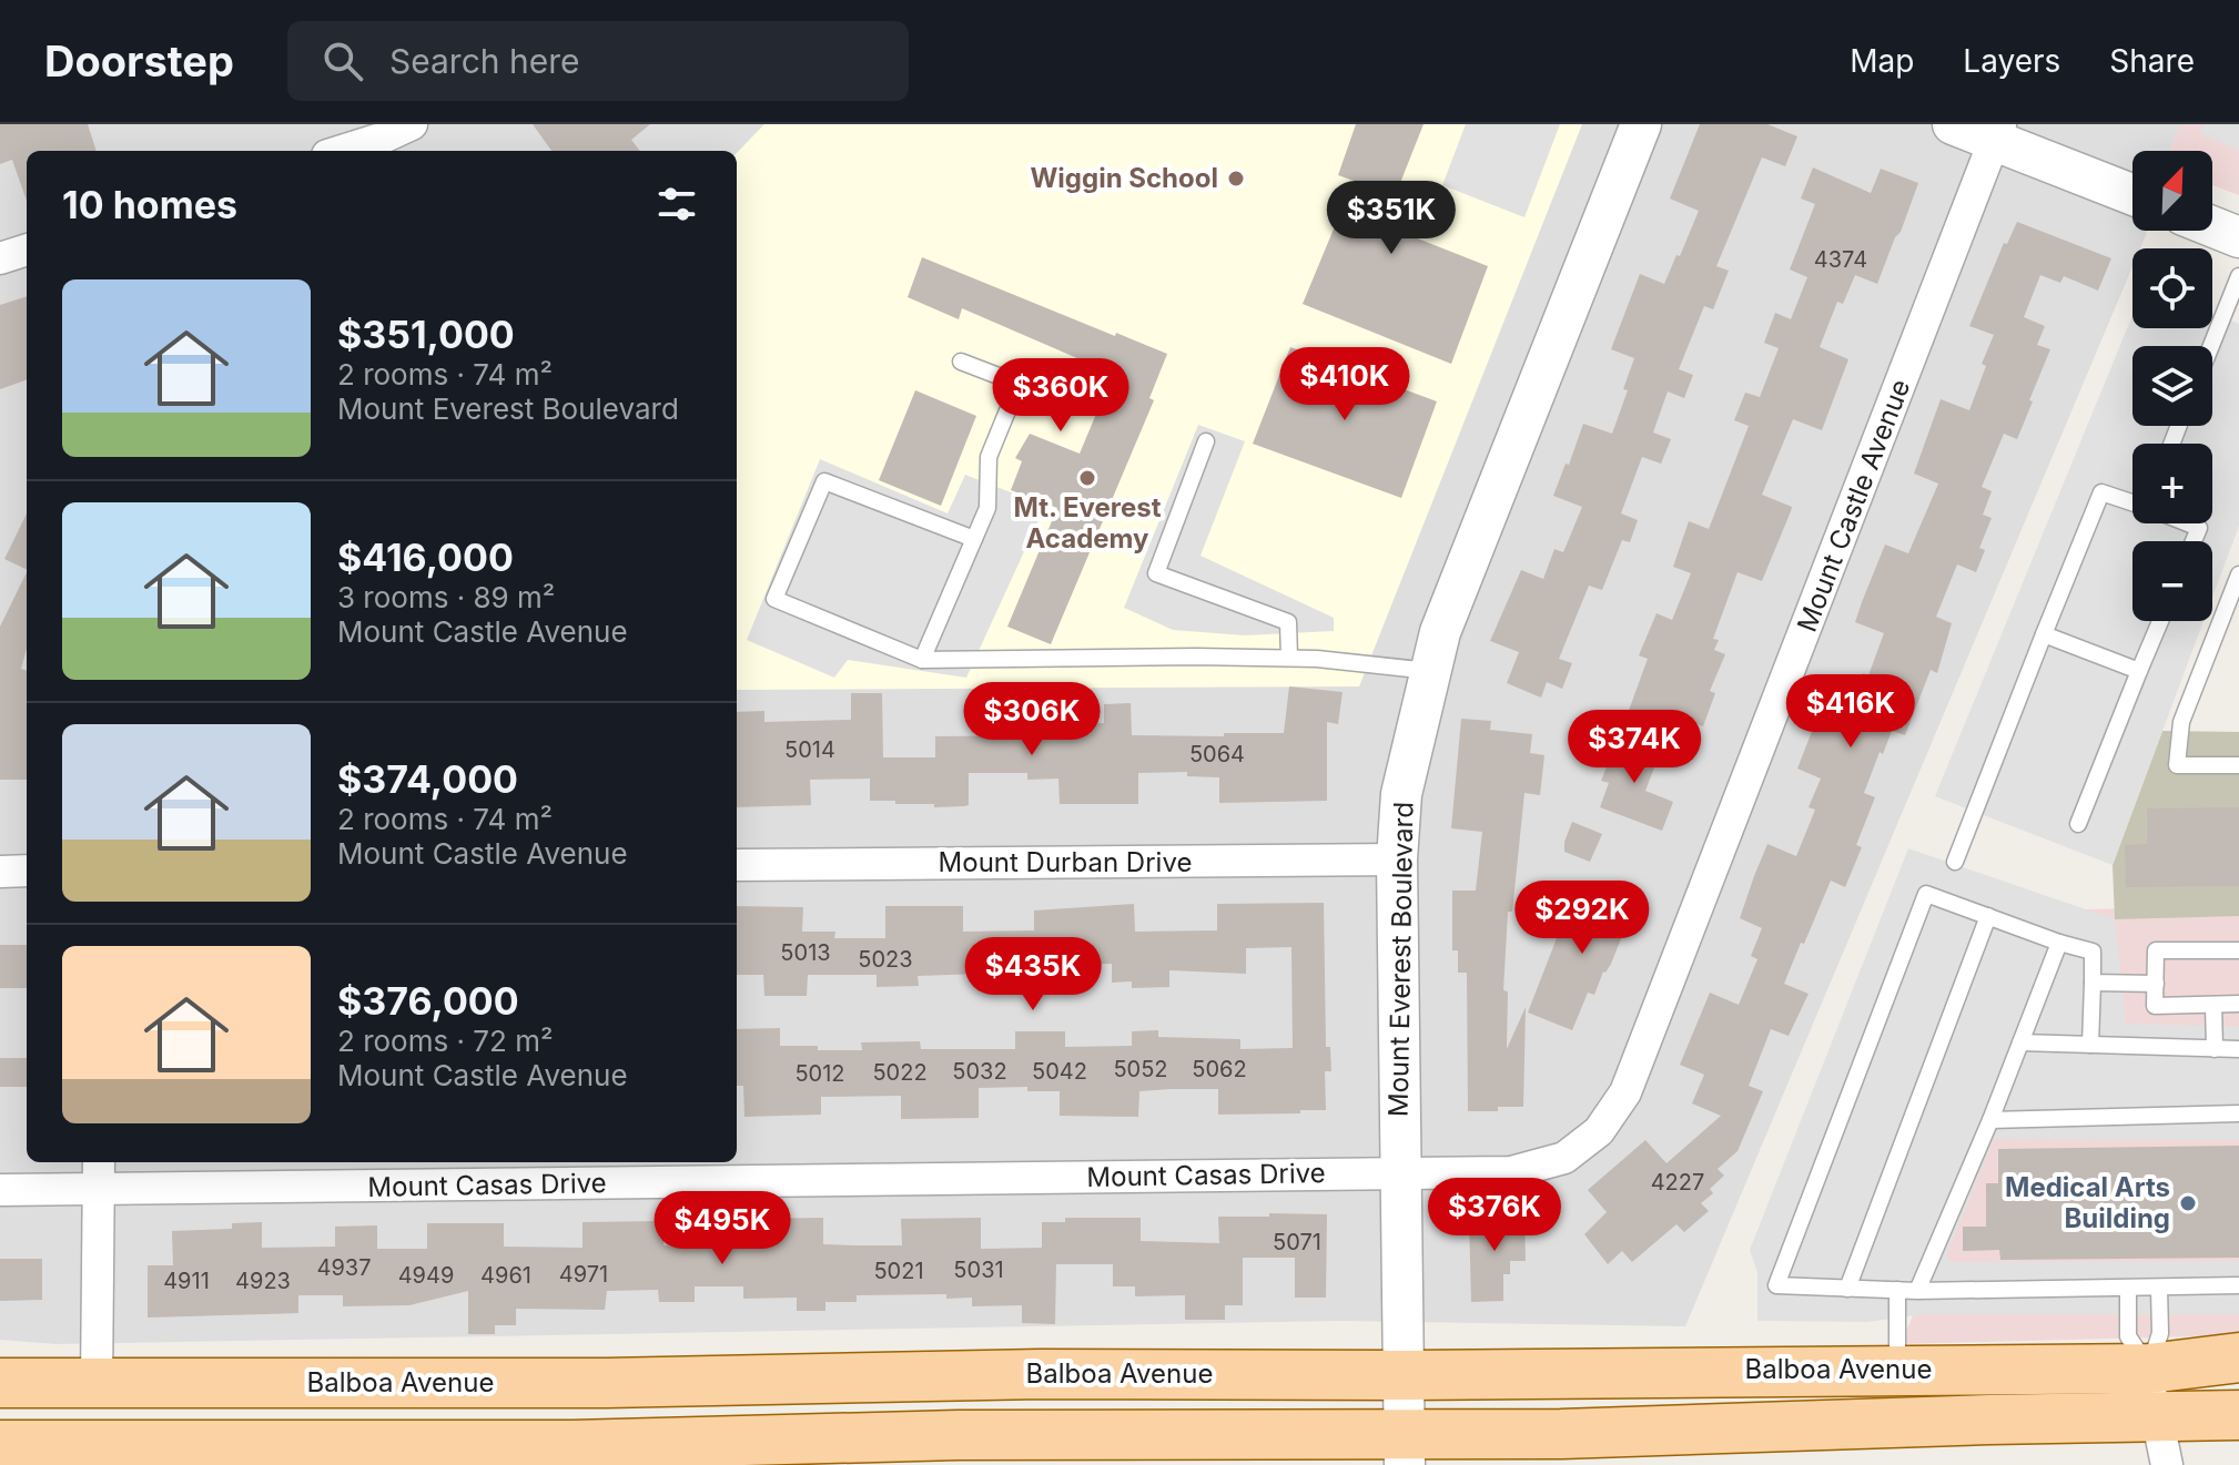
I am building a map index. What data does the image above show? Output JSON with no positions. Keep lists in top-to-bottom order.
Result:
{
  "streets": {
    "main road": ["Balboa Avenue"],
    "street": [
      "Mount Castle Avenue",
      "Mount Durban Drive",
      "Mount Everest Boulevard",
      "Mount Casas Drive"
    ]
  },
  "crossings": [
    ["Mount Castle Avenue", "Mount Everest Boulevard"],
    ["Mount Castle Avenue", "Mount Casas Drive"],
    ["Mount Durban Drive", "Mount Everest Boulevard"],
    ["Mount Everest Boulevard", "Mount Casas Drive"],
    ["Mount Everest Boulevard", "Balboa Avenue"]
  ],
  "places": ["Wiggin School", "Mt. Everest Academy", "Medical Arts Building"],
  "house_numbers": [
    "4374",
    "5014",
    "5064",
    "5013",
    "5023",
    "5052",
    "5062",
    "5032",
    "5042",
    "5022",
    "5012",
    "4227",
    "5071",
    "4937",
    "5031",
    "5021",
    "4971",
    "4949",
    "4961",
    "4911",
    "4923"
  ],
  "north": "top right",
  "page": {
    "header": "Doorstep",
    "search": "Search here",
    "nav": ["Map", "Layers", "Share"],
    "map_buttons": ["+", "−"],
    "heading": "10 homes",
    "price": [
      "$351K",
      "$410K",
      "$360K",
      "$416K",
      "$306K",
      "$374K",
      "$292K",
      "$435K",
      "$376K",
      "$495K"
    ],
    "list": [
      {
        "name": "$351,000",
        "note": "2 rooms · 74 m² · Mount Everest Boulevard"
      },
      {
        "name": "$416,000",
        "note": "3 rooms · 89 m² · Mount Castle Avenue"
      },
      {
        "name": "$374,000",
        "note": "2 rooms · 74 m² · Mount Castle Avenue"
      },
      {
        "name": "$376,000",
        "note": "2 rooms · 72 m² · Mount Castle Avenue"
      }
    ]
  }
}
